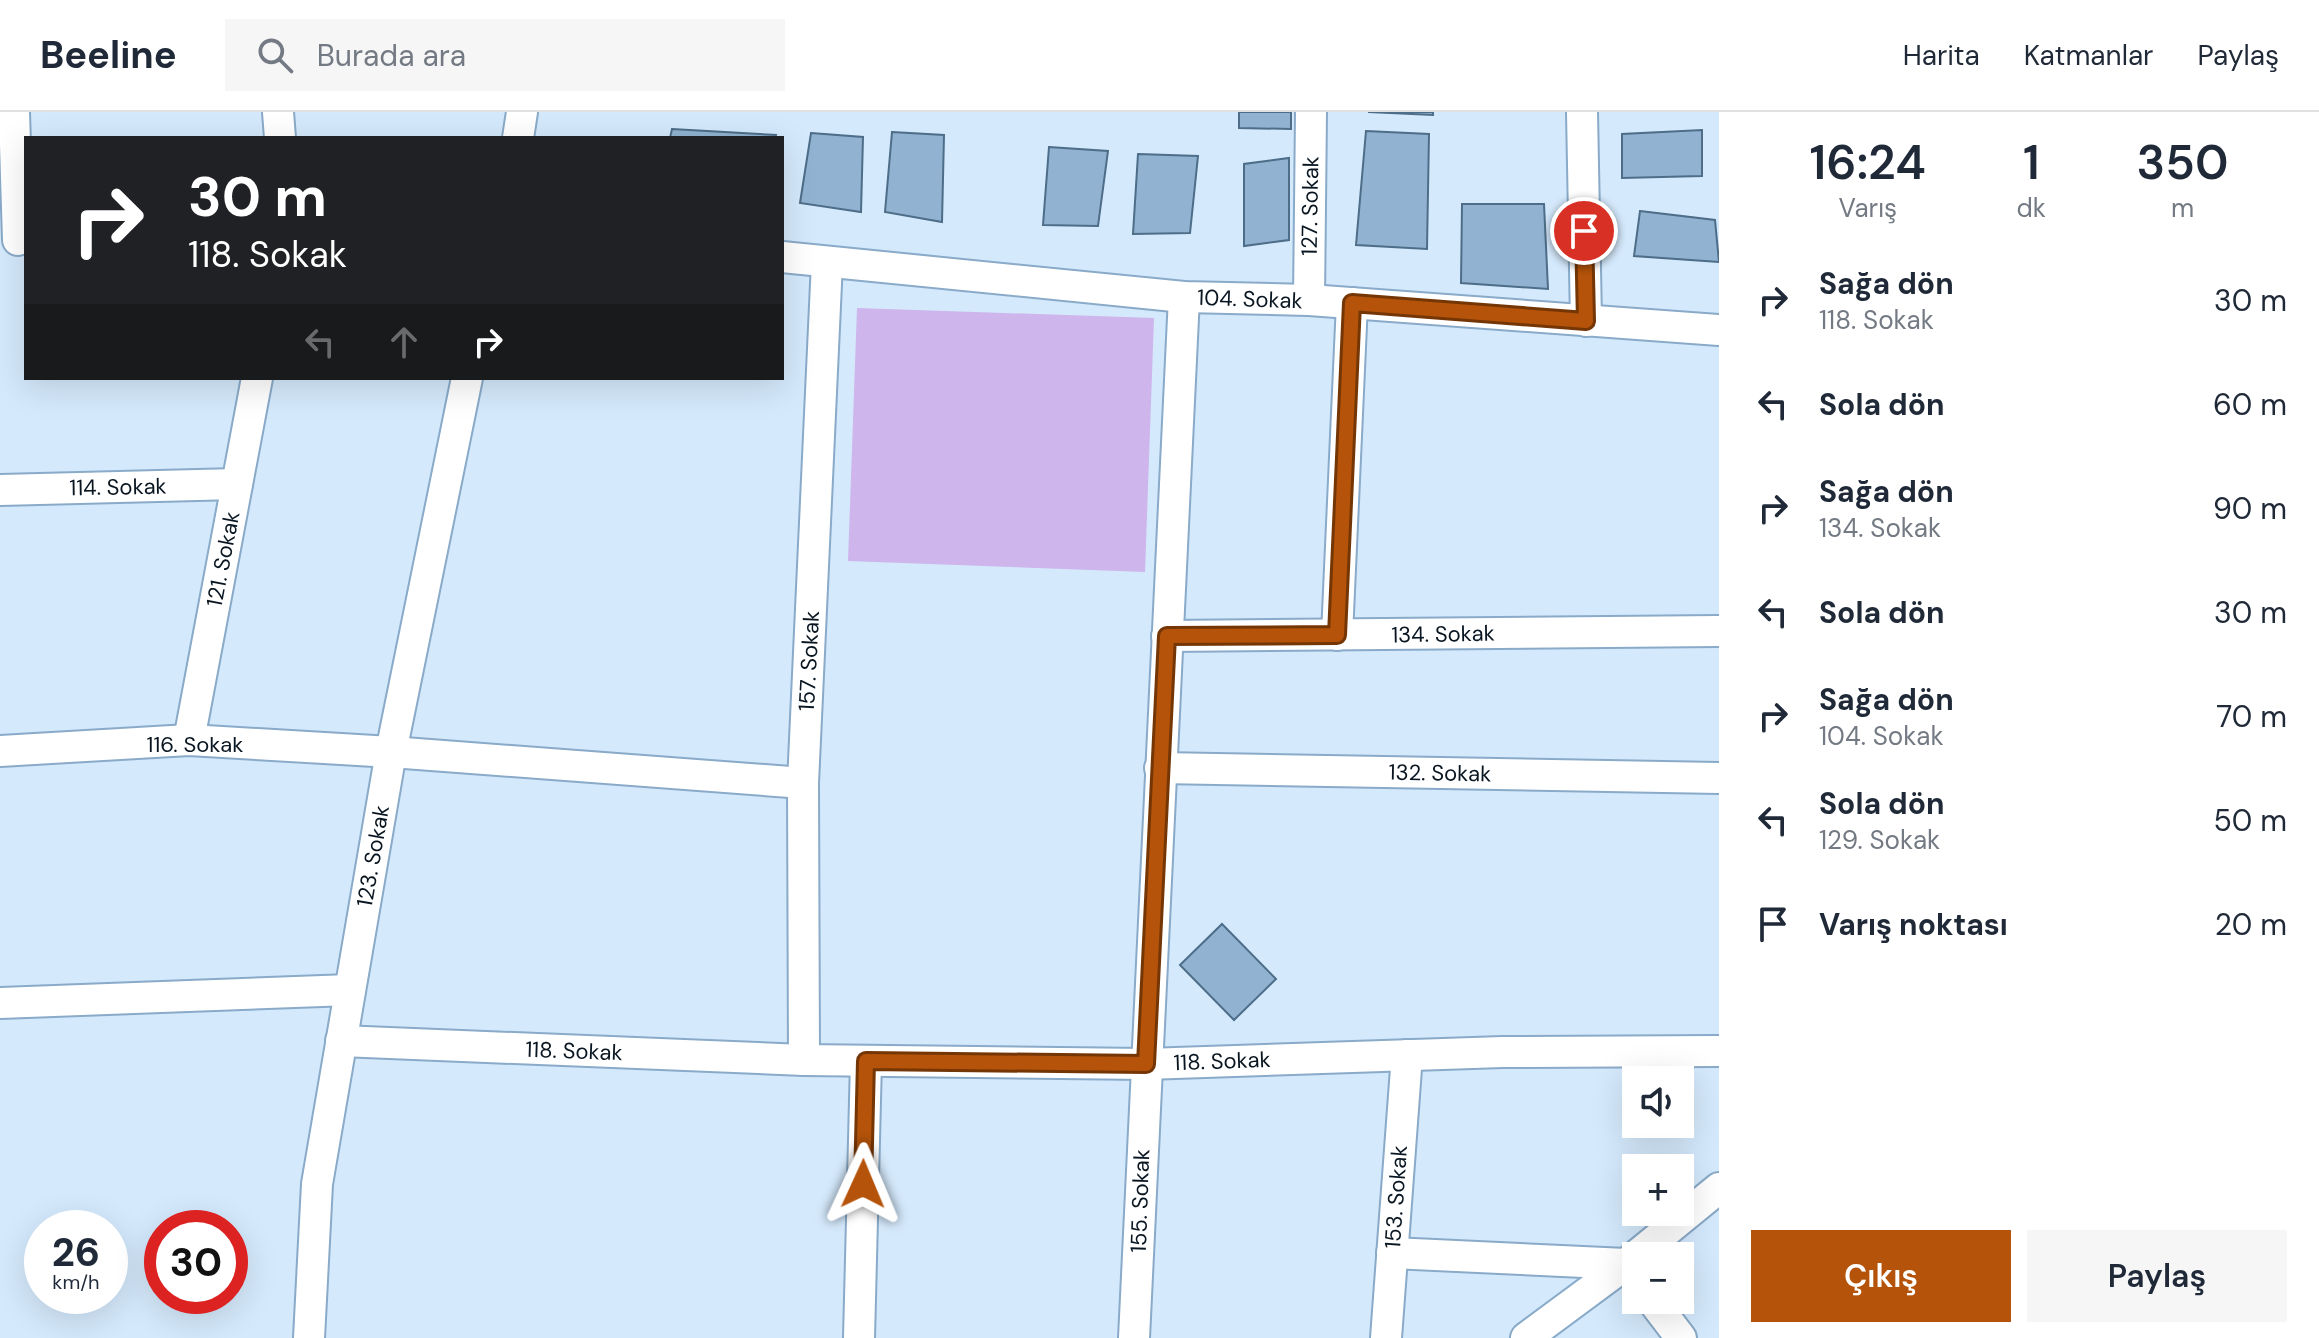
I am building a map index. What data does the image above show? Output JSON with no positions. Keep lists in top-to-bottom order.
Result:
{
  "streets": {
    "street": [
      "127. Sokak",
      "104. Sokak",
      "114. Sokak",
      "121. Sokak",
      "134. Sokak",
      "157. Sokak",
      "116. Sokak",
      "132. Sokak",
      "123. Sokak",
      "118. Sokak",
      "153. Sokak",
      "155. Sokak"
    ]
  },
  "crossings": [
    ["127. Sokak", "104. Sokak"],
    ["104. Sokak", "157. Sokak"],
    ["104. Sokak", "155. Sokak"],
    ["114. Sokak", "121. Sokak"],
    ["121. Sokak", "116. Sokak"],
    ["134. Sokak", "155. Sokak"],
    ["157. Sokak", "116. Sokak"],
    ["157. Sokak", "118. Sokak"],
    ["116. Sokak", "123. Sokak"],
    ["132. Sokak", "155. Sokak"],
    ["123. Sokak", "118. Sokak"],
    ["118. Sokak", "153. Sokak"],
    ["118. Sokak", "155. Sokak"]
  ],
  "page": {
    "header": "Beeline",
    "search": "Burada ara",
    "nav": ["Harita", "Katmanlar", "Paylaş"],
    "eta": [
      "16:24",
      "Varış",
      "1",
      "dk",
      "350",
      "m"
    ],
    "turn": ["30 m", "118. Sokak"],
    "list": [
      {
        "name": "Sağa dön",
        "note": "118. Sokak",
        "value": "30 m"
      },
      {
        "name": "Sola dön",
        "value": "60 m"
      },
      {
        "name": "Sağa dön",
        "note": "134. Sokak",
        "value": "90 m"
      },
      {
        "name": "Sola dön",
        "value": "30 m"
      },
      {
        "name": "Sağa dön",
        "note": "104. Sokak",
        "value": "70 m"
      },
      {
        "name": "Sola dön",
        "note": "129. Sokak",
        "value": "50 m"
      },
      {
        "name": "Varış noktası",
        "value": "20 m"
      }
    ],
    "map_buttons": ["+", "−"],
    "speed": "26 km/h",
    "limit": "30",
    "buttons": ["Çıkış", "Paylaş"]
  }
}
